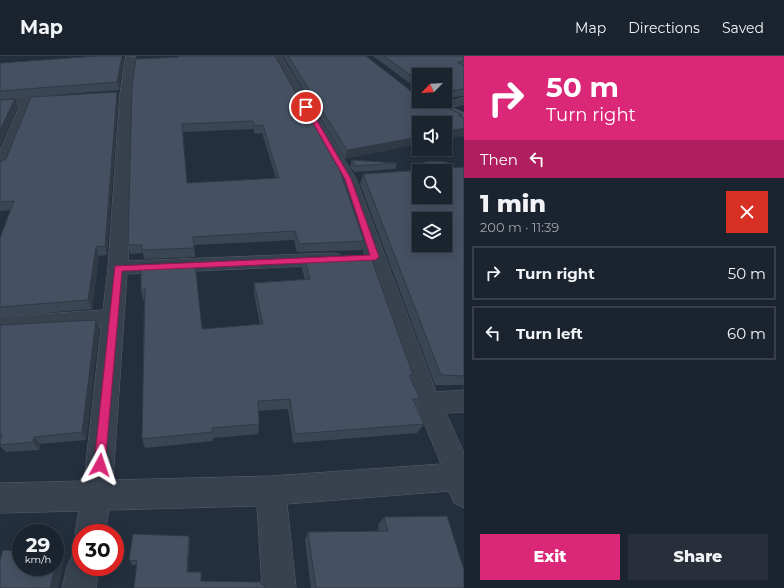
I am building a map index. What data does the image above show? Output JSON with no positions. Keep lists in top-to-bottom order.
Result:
{
  "north": "bottom left",
  "page": {
    "header": "Map",
    "nav": ["Map", "Directions", "Saved"],
    "turn": ["50 m", "Turn right"],
    "then": "Then",
    "heading": ["1 min", "200 m · 11:39"],
    "list": [
      {
        "name": "Turn right",
        "value": "50 m"
      },
      {
        "name": "Turn left",
        "value": "60 m"
      }
    ],
    "speed": "29 km/h",
    "limit": "30",
    "buttons": ["Exit", "Share"]
  }
}
